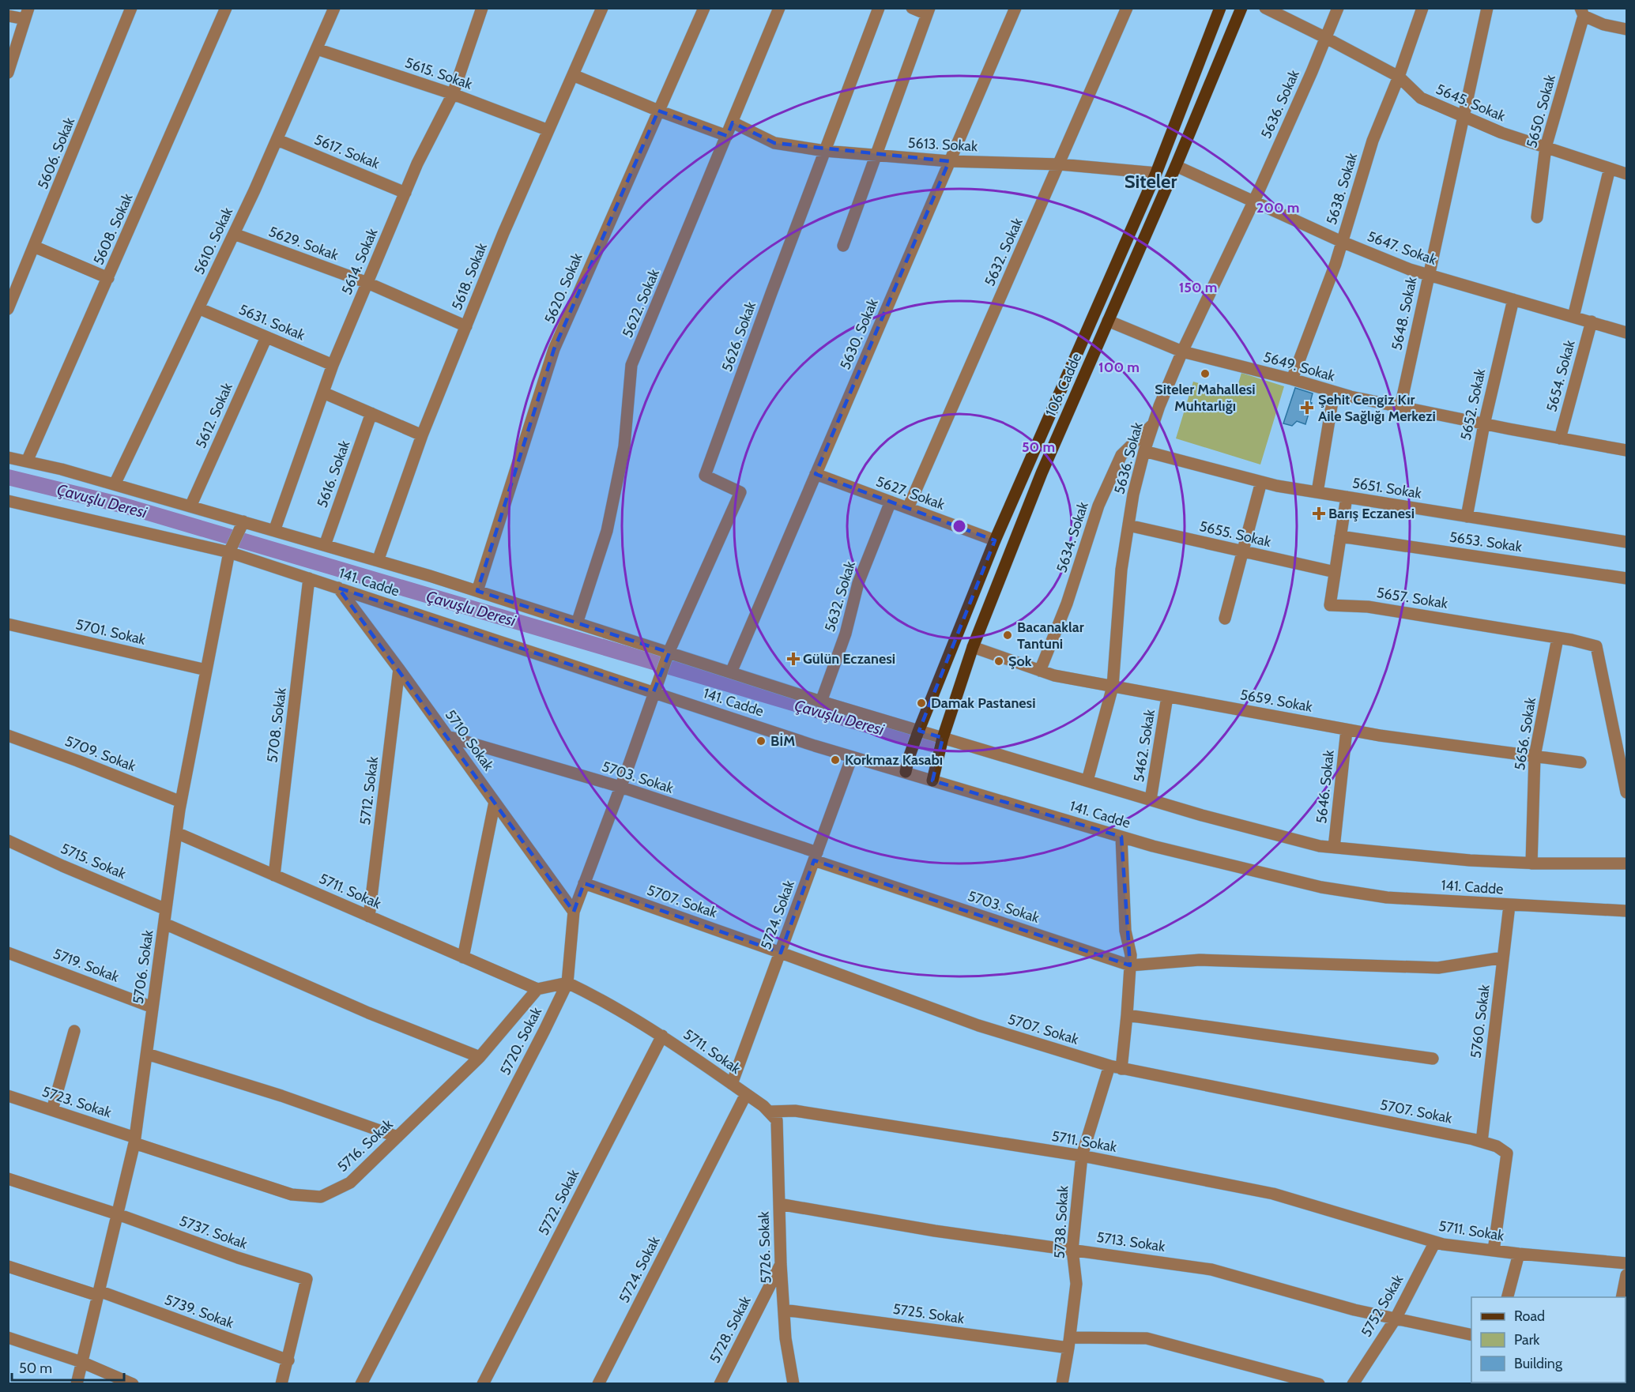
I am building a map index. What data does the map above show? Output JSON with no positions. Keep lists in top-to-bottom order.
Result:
{
  "streets": {
    "main road": ["106. Cadde"],
    "street": [
      "5615. Sokak",
      "5645. Sokak",
      "5636. Sokak",
      "5650. Sokak",
      "5613. Sokak",
      "5617. Sokak",
      "5606. Sokak",
      "5638. Sokak",
      "5608. Sokak",
      "5610. Sokak",
      "5629. Sokak",
      "5647. Sokak",
      "5632. Sokak",
      "5614. Sokak",
      "5618. Sokak",
      "5620. Sokak",
      "5622. Sokak",
      "5648. Sokak",
      "5631. Sokak",
      "5630. Sokak",
      "5626. Sokak",
      "5649. Sokak",
      "5654. Sokak",
      "5652. Sokak",
      "5612. Sokak",
      "5616. Sokak",
      "5651. Sokak",
      "5627. Sokak",
      "5655. Sokak",
      "5634. Sokak",
      "5653. Sokak",
      "141. Cadde",
      "5657. Sokak",
      "5701. Sokak",
      "5659. Sokak",
      "5708. Sokak",
      "5656. Sokak",
      "5710. Sokak",
      "5462. Sokak",
      "5709. Sokak",
      "5703. Sokak",
      "5646. Sokak",
      "5712. Sokak",
      "5715. Sokak",
      "5711. Sokak",
      "5707. Sokak",
      "5724. Sokak",
      "5719. Sokak",
      "5706. Sokak",
      "5760. Sokak",
      "5720. Sokak",
      "5723. Sokak",
      "5716. Sokak",
      "5722. Sokak",
      "5738. Sokak",
      "5737. Sokak",
      "5713. Sokak",
      "5726. Sokak",
      "5752 Sokak",
      "5739. Sokak",
      "5725. Sokak",
      "5728. Sokak"
    ]
  },
  "crossings": [
    ["5615. Sokak", "5610. Sokak"],
    ["5615. Sokak", "5614. Sokak"],
    ["5615. Sokak", "5618. Sokak"],
    ["5645. Sokak", "5636. Sokak"],
    ["5645. Sokak", "5650. Sokak"],
    ["5645. Sokak", "5638. Sokak"],
    ["5645. Sokak", "5648. Sokak"],
    ["5636. Sokak", "5647. Sokak"],
    ["5636. Sokak", "5649. Sokak"],
    ["5636. Sokak", "5651. Sokak"],
    ["5636. Sokak", "5655. Sokak"],
    ["5636. Sokak", "5634. Sokak"],
    ["5636. Sokak", "141. Cadde"],
    ["5636. Sokak", "5659. Sokak"],
    ["5613. Sokak", "5632. Sokak"],
    ["5613. Sokak", "5622. Sokak"],
    ["5613. Sokak", "5630. Sokak"],
    ["5613. Sokak", "5626. Sokak"],
    ["5613. Sokak", "106. Cadde"],
    ["5617. Sokak", "5610. Sokak"],
    ["5617. Sokak", "5614. Sokak"],
    ["5638. Sokak", "5647. Sokak"],
    ["5638. Sokak", "5649. Sokak"],
    ["5608. Sokak", "141. Cadde"],
    ["5610. Sokak", "5629. Sokak"],
    ["5610. Sokak", "5631. Sokak"],
    ["5610. Sokak", "141. Cadde"],
    ["5629. Sokak", "5614. Sokak"],
    ["5629. Sokak", "5618. Sokak"],
    ["5647. Sokak", "5648. Sokak"],
    ["5647. Sokak", "5654. Sokak"],
    ["5647. Sokak", "106. Cadde"],
    ["5647. Sokak", "5652. Sokak"],
    ["5632. Sokak", "5627. Sokak"],
    ["5632. Sokak", "141. Cadde"],
    ["5614. Sokak", "5631. Sokak"],
    ["5614. Sokak", "141. Cadde"],
    ["5618. Sokak", "141. Cadde"],
    ["5620. Sokak", "141. Cadde"],
    ["5622. Sokak", "141. Cadde"],
    ["5648. Sokak", "5649. Sokak"],
    ["5631. Sokak", "5612. Sokak"],
    ["5630. Sokak", "5627. Sokak"],
    ["5630. Sokak", "141. Cadde"],
    ["5626. Sokak", "141. Cadde"],
    ["5626. Sokak", "5720. Sokak"],
    ["5649. Sokak", "5654. Sokak"],
    ["5649. Sokak", "106. Cadde"],
    ["5649. Sokak", "5652. Sokak"],
    ["106. Cadde", "5627. Sokak"],
    ["106. Cadde", "141. Cadde"],
    ["106. Cadde", "5659. Sokak"],
    ["5652. Sokak", "5651. Sokak"],
    ["5612. Sokak", "141. Cadde"],
    ["5616. Sokak", "141. Cadde"],
    ["5651. Sokak", "5657. Sokak"],
    ["5655. Sokak", "5657. Sokak"],
    ["5634. Sokak", "5659. Sokak"],
    ["5653. Sokak", "5657. Sokak"],
    ["141. Cadde", "5708. Sokak"],
    ["141. Cadde", "5656. Sokak"],
    ["141. Cadde", "5710. Sokak"],
    ["141. Cadde", "5462. Sokak"],
    ["141. Cadde", "5646. Sokak"],
    ["141. Cadde", "5724. Sokak"],
    ["141. Cadde", "5706. Sokak"],
    ["141. Cadde", "5760. Sokak"],
    ["141. Cadde", "5720. Sokak"],
    ["5657. Sokak", "5656. Sokak"],
    ["5701. Sokak", "5706. Sokak"],
    ["5659. Sokak", "5656. Sokak"],
    ["5659. Sokak", "5462. Sokak"],
    ["5659. Sokak", "5646. Sokak"],
    ["5708. Sokak", "5711. Sokak"],
    ["5710. Sokak", "5703. Sokak"],
    ["5710. Sokak", "5712. Sokak"],
    ["5710. Sokak", "5720. Sokak"],
    ["5709. Sokak", "5706. Sokak"],
    ["5703. Sokak", "5724. Sokak"],
    ["5703. Sokak", "5720. Sokak"],
    ["5712. Sokak", "5711. Sokak"],
    ["5715. Sokak", "5706. Sokak"],
    ["5711. Sokak", "5707. Sokak"],
    ["5711. Sokak", "5724. Sokak"],
    ["5711. Sokak", "5706. Sokak"],
    ["5711. Sokak", "5720. Sokak"],
    ["5711. Sokak", "5716. Sokak"],
    ["5711. Sokak", "5722. Sokak"],
    ["5711. Sokak", "5738. Sokak"],
    ["5711. Sokak", "5726. Sokak"],
    ["5711. Sokak", "5752 Sokak"],
    ["5707. Sokak", "5724. Sokak"],
    ["5707. Sokak", "5760. Sokak"],
    ["5707. Sokak", "5720. Sokak"],
    ["5707. Sokak", "5738. Sokak"],
    ["5719. Sokak", "5706. Sokak"],
    ["5706. Sokak", "5723. Sokak"],
    ["5706. Sokak", "5716. Sokak"],
    ["5706. Sokak", "5737. Sokak"],
    ["5706. Sokak", "5739. Sokak"],
    ["5723. Sokak", "5716. Sokak"],
    ["5738. Sokak", "5713. Sokak"],
    ["5738. Sokak", "5725. Sokak"],
    ["5737. Sokak", "5739. Sokak"],
    ["5713. Sokak", "5726. Sokak"],
    ["5713. Sokak", "5752 Sokak"],
    ["5726. Sokak", "5725. Sokak"],
    ["5726. Sokak", "5728. Sokak"]
  ],
  "districts": ["Siteler"],
  "water": ["Çavuşlu Deresi"],
  "places": {
    "other": [
      "Siteler Mahallesi Muhtarlığı",
      "Bacanaklar Tantuni",
      "Şok",
      "Damak Pastanesi",
      "BİM",
      "Korkmaz Kasabı"
    ],
    "health": ["Şehit Cengiz Kır Aile Sağlığı Merkezi", "Barış Eczanesi", "Gülün Eczanesi"]
  },
  "legend": ["Road", "Park", "Building"],
  "scale_bar": "50 m",
  "rings": [
    "200 m",
    "150 m",
    "100 m",
    "50 m"
  ]
}
